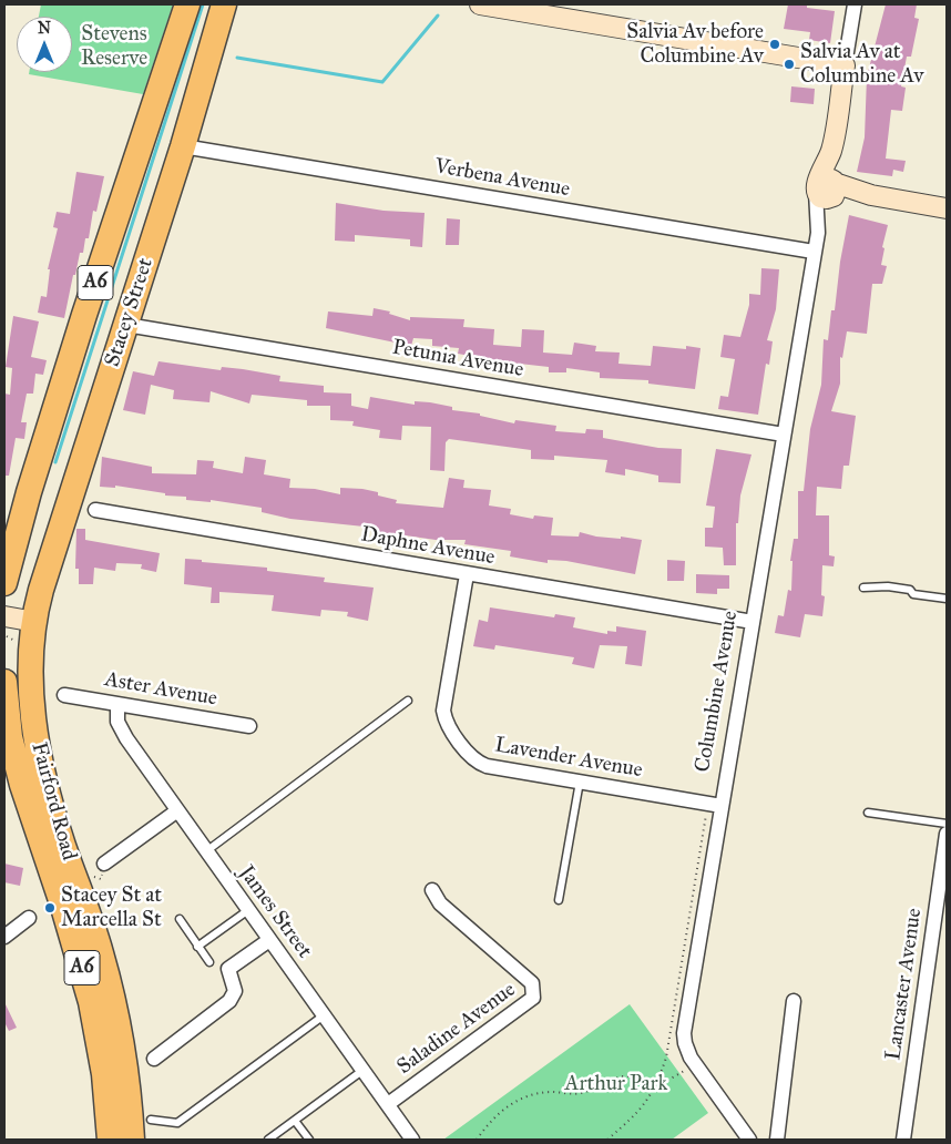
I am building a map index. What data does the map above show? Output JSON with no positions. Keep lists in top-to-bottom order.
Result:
{
  "streets": {
    "highway": ["A6", "Stacey Street", "Fairford Road"],
    "street": [
      "Verbena Avenue",
      "Petunia Avenue",
      "Daphne Avenue",
      "Aster Avenue",
      "Columbine Avenue",
      "Lavender Avenue",
      "James Street",
      "Lancaster Avenue",
      "Saladine Avenue"
    ]
  },
  "crossings": [
    ["Verbena Avenue", "Stacey Street"],
    ["Verbena Avenue", "Columbine Avenue"],
    ["Stacey Street", "Petunia Avenue"],
    ["Stacey Street", "Fairford Road"],
    ["Petunia Avenue", "Columbine Avenue"],
    ["Daphne Avenue", "Columbine Avenue"],
    ["Daphne Avenue", "Lavender Avenue"],
    ["Aster Avenue", "James Street"],
    ["Columbine Avenue", "Lavender Avenue"],
    ["James Street", "Saladine Avenue"]
  ],
  "parks": ["Stevens Reserve", "Arthur Park"],
  "places": ["Salvia Av before Columbine Av", "Salvia Av at Columbine Av", "Stacey St at Marcella St"],
  "north": "top"
}
